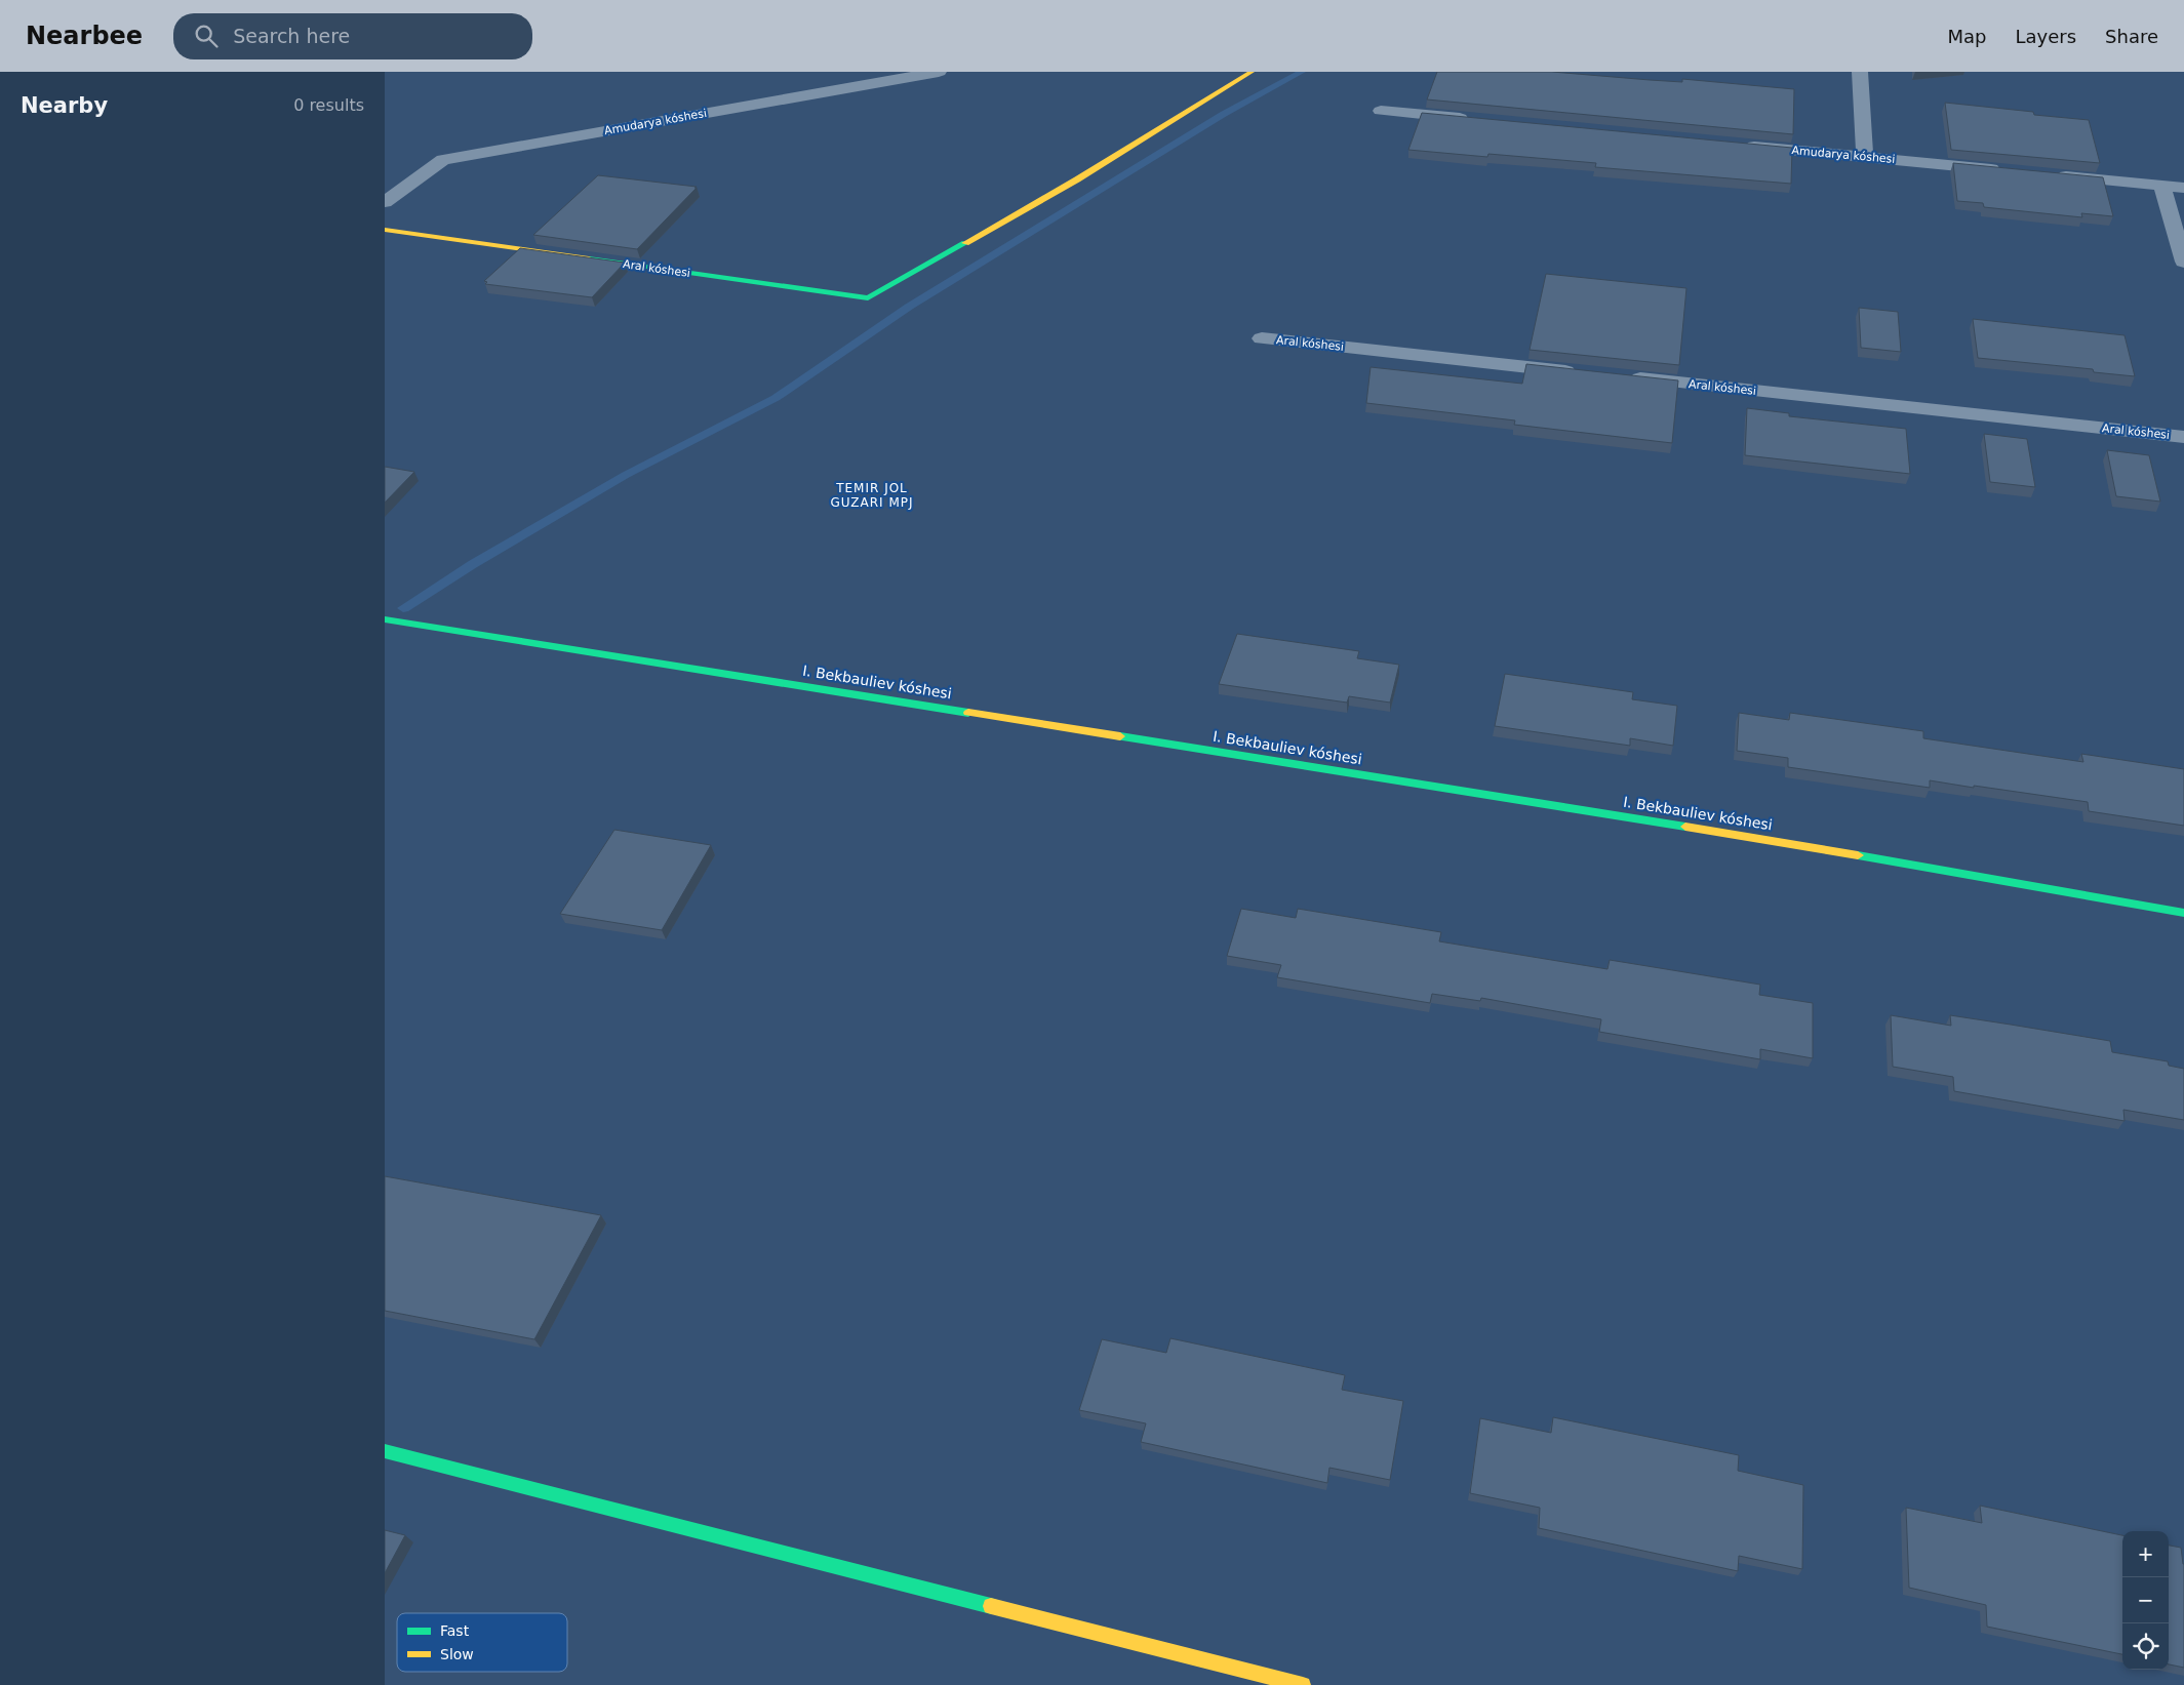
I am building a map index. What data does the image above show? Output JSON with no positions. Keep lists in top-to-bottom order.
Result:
{
  "streets": {
    "street": ["Amudarya kóshesi", "Aral kóshesi", "I. Bekbauliev kóshesi"]
  },
  "districts": ["TEMIR JOL GUZARI MPJ"],
  "legend": ["Fast", "Slow"],
  "page": {
    "header": "Nearbee",
    "search": "Search here",
    "nav": ["Map", "Layers", "Share"],
    "heading": ["Nearby", "0 results"],
    "map_buttons": ["+", "−"]
  }
}
